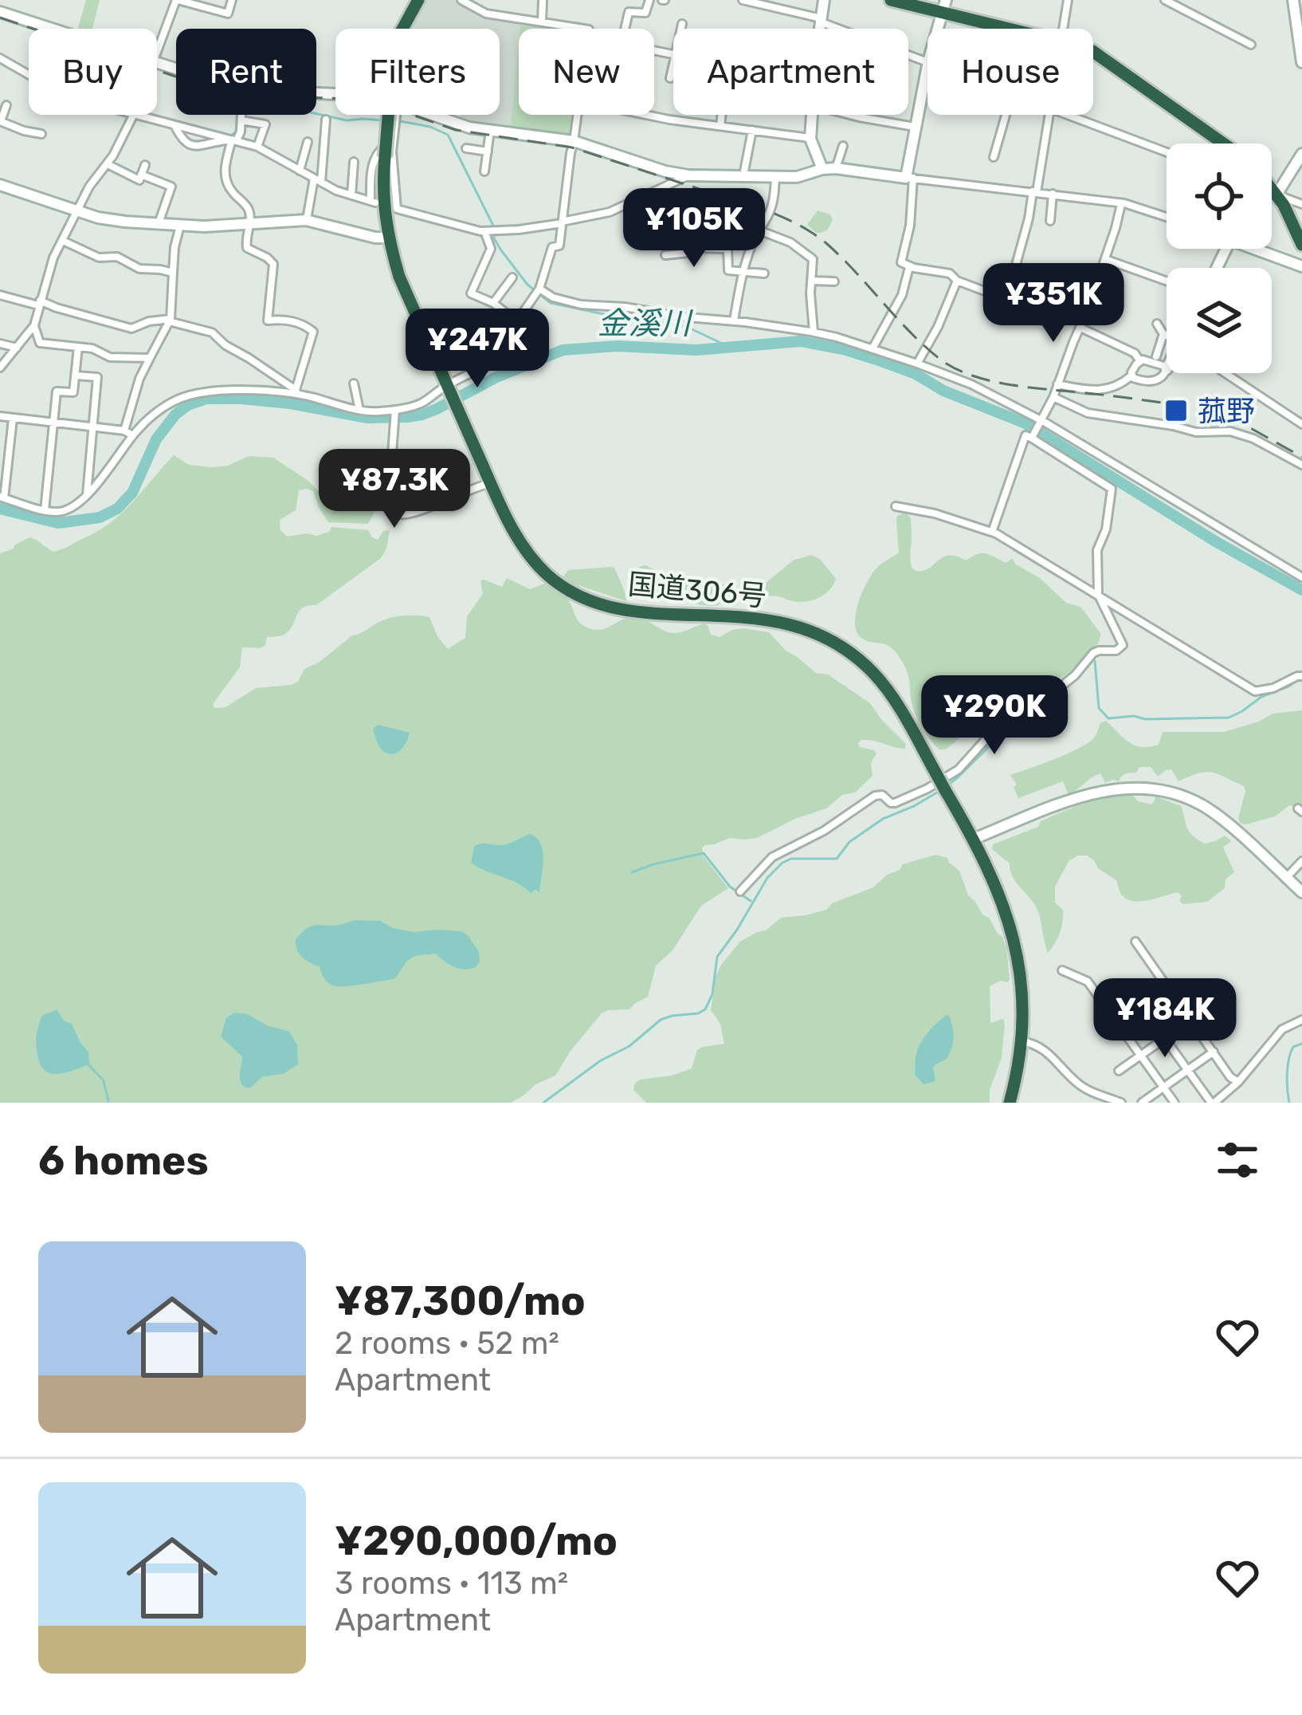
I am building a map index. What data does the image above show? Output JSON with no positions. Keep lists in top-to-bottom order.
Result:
{
  "streets": {
    "highway": ["国道306号"]
  },
  "water": ["金溪川"],
  "places": {
    "transit": ["菰野"]
  },
  "page": {
    "chip": [
      "Buy",
      "Rent",
      "Filters",
      "New",
      "Apartment",
      "House"
    ],
    "price": [
      "¥105K",
      "¥351K",
      "¥247K",
      "¥87.3K",
      "¥290K",
      "¥184K"
    ],
    "heading": "6 homes",
    "list": [
      {
        "name": "¥87,300/mo",
        "note": "2 rooms · 52 m² · Apartment"
      },
      {
        "name": "¥290,000/mo",
        "note": "3 rooms · 113 m² · Apartment"
      }
    ]
  }
}
